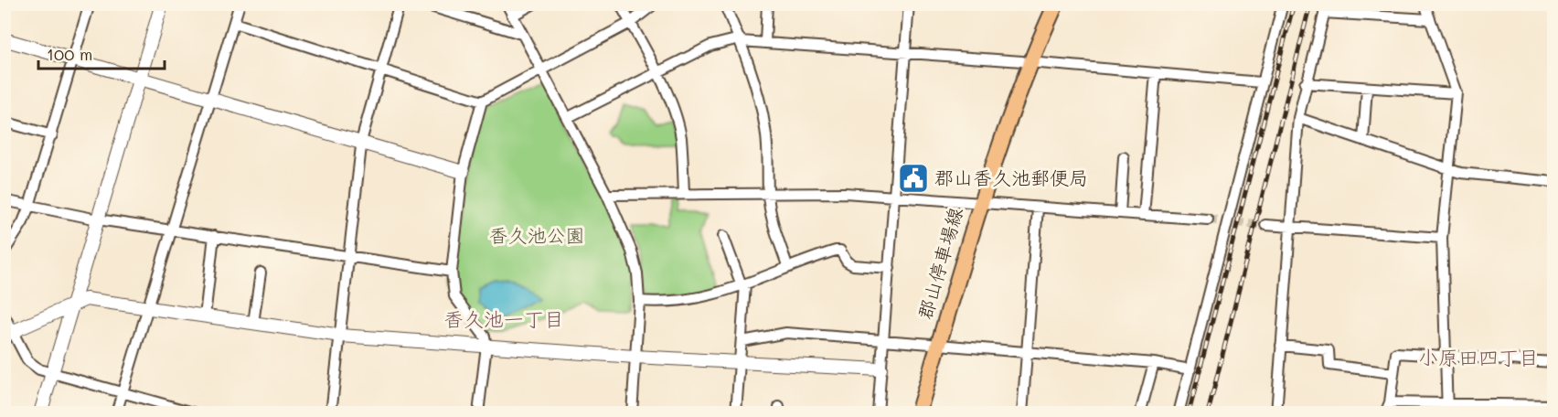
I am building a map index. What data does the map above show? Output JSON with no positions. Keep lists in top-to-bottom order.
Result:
{
  "streets": {
    "main road": ["郡山停車場線"]
  },
  "districts": ["香久池一丁目", "小原田四丁目"],
  "parks": ["香久池公園"],
  "places": {
    "public building": ["郡山香久池郵便局"]
  },
  "scale_bar": "100 m"
}
